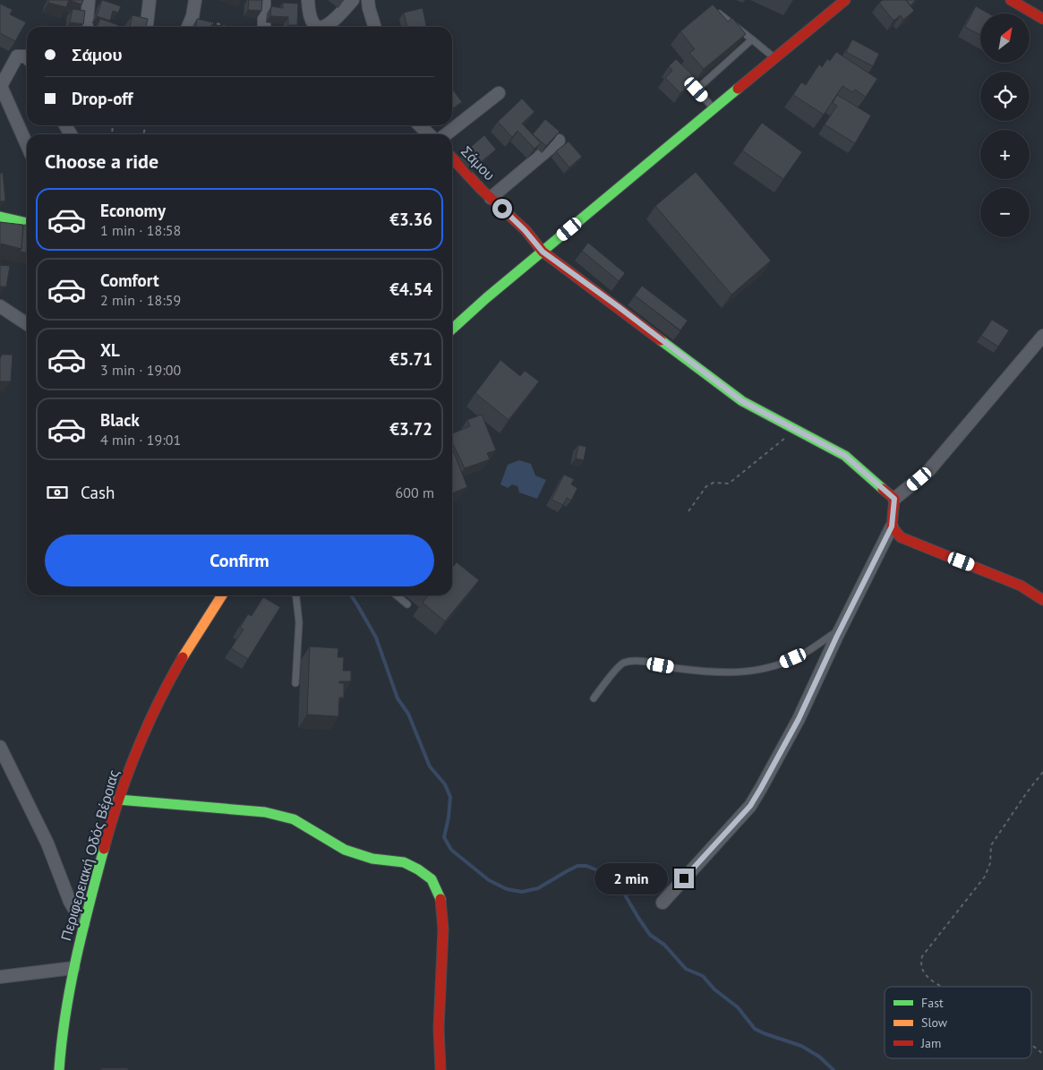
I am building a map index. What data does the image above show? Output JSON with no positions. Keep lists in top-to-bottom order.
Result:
{
  "streets": {
    "street": ["Σάμου", "Περιφερειακή Οδός Βέροιας"]
  },
  "legend": ["Fast", "Slow", "Jam"],
  "north": "top right",
  "page": {
    "map_buttons": ["+", "−"],
    "banner": ["Σάμου", "Drop-off"],
    "heading": "Choose a ride",
    "list": [
      {
        "name": "Economy",
        "note": "1 min · 18:58",
        "value": "€3.36"
      },
      {
        "name": "Comfort",
        "note": "2 min · 18:59",
        "value": "€4.54"
      },
      {
        "name": "XL",
        "note": "3 min · 19:00",
        "value": "€5.71"
      },
      {
        "name": "Black",
        "note": "4 min · 19:01",
        "value": "€3.72"
      }
    ],
    "pay": ["Cash", "600 m"],
    "buttons": "Confirm",
    "bubble": "2 min"
  }
}
